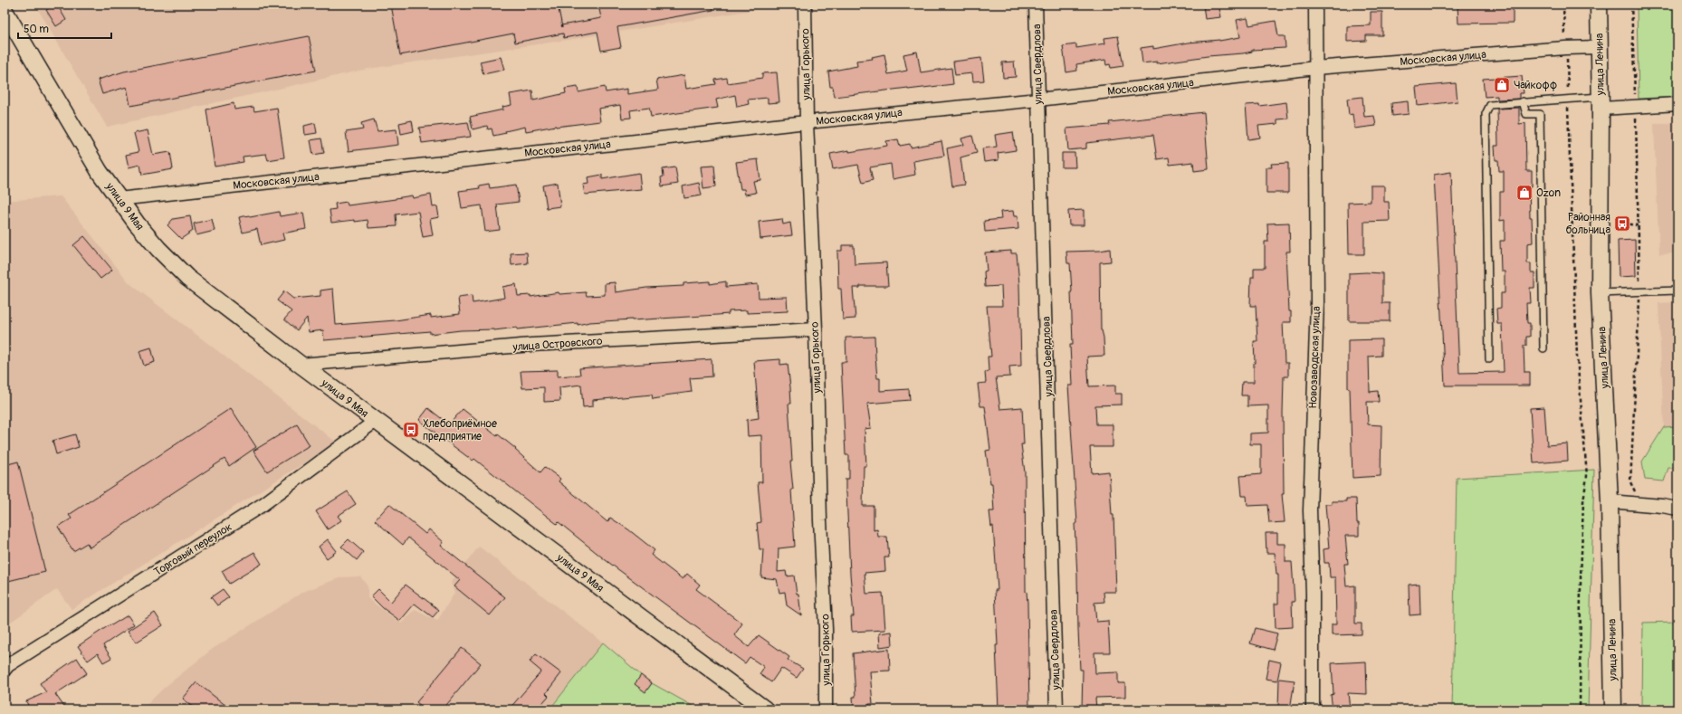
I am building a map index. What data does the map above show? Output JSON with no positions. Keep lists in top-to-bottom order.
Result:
{
  "streets": {
    "street": [
      "Московская улица",
      "улица Горького",
      "улица Свердлова",
      "улица Ленина",
      "улица 9 Мая",
      "улица Островского",
      "Новозаводская улица",
      "Торговый переулок"
    ]
  },
  "crossings": [
    ["Московская улица", "улица Горького"],
    ["Московская улица", "улица Свердлова"],
    ["Московская улица", "улица Ленина"],
    ["Московская улица", "улица 9 Мая"],
    ["Московская улица", "Новозаводская улица"],
    ["улица Горького", "улица Островского"],
    ["улица 9 Мая", "улица Островского"],
    ["улица 9 Мая", "Торговый переулок"]
  ],
  "places": {
    "shop": ["Чайкофф", "Ozon"],
    "bus stop": ["Районная больница", "Хлебоприёмное предприятие"]
  },
  "scale_bar": "50 m"
}
